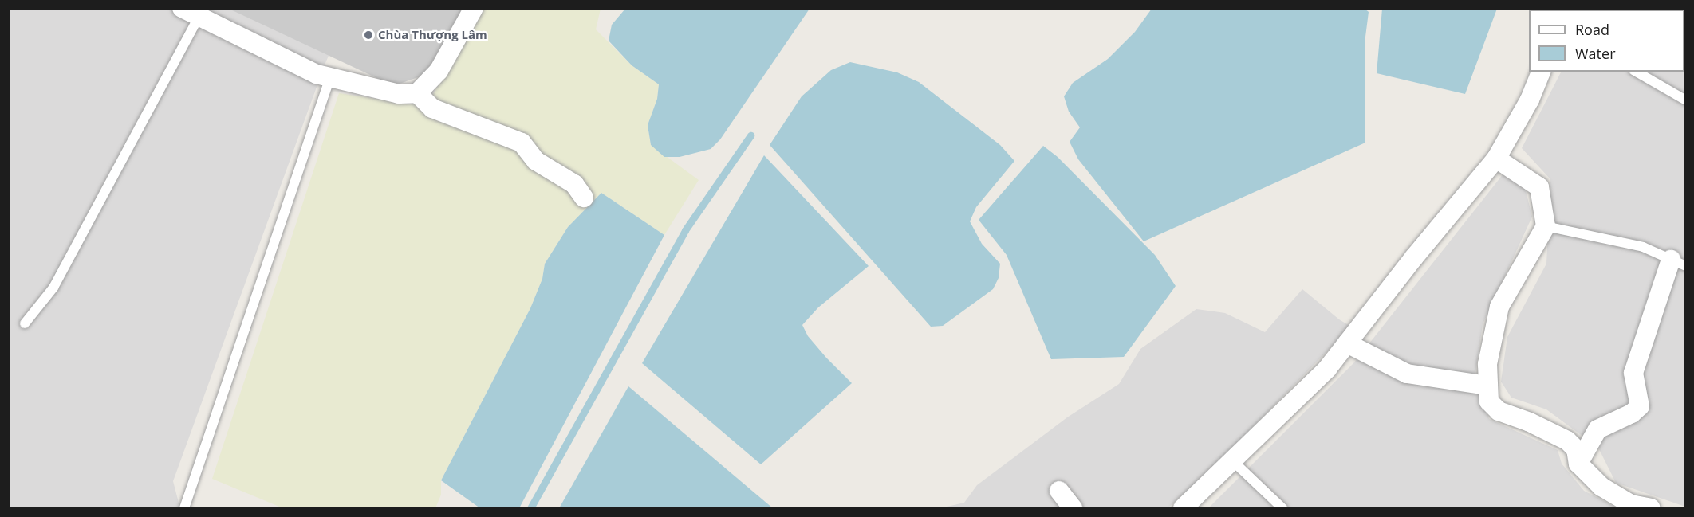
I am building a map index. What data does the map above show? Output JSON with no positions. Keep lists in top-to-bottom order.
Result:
{
  "places": ["Chùa Thượng Lâm"],
  "legend": ["Road", "Water"]
}
